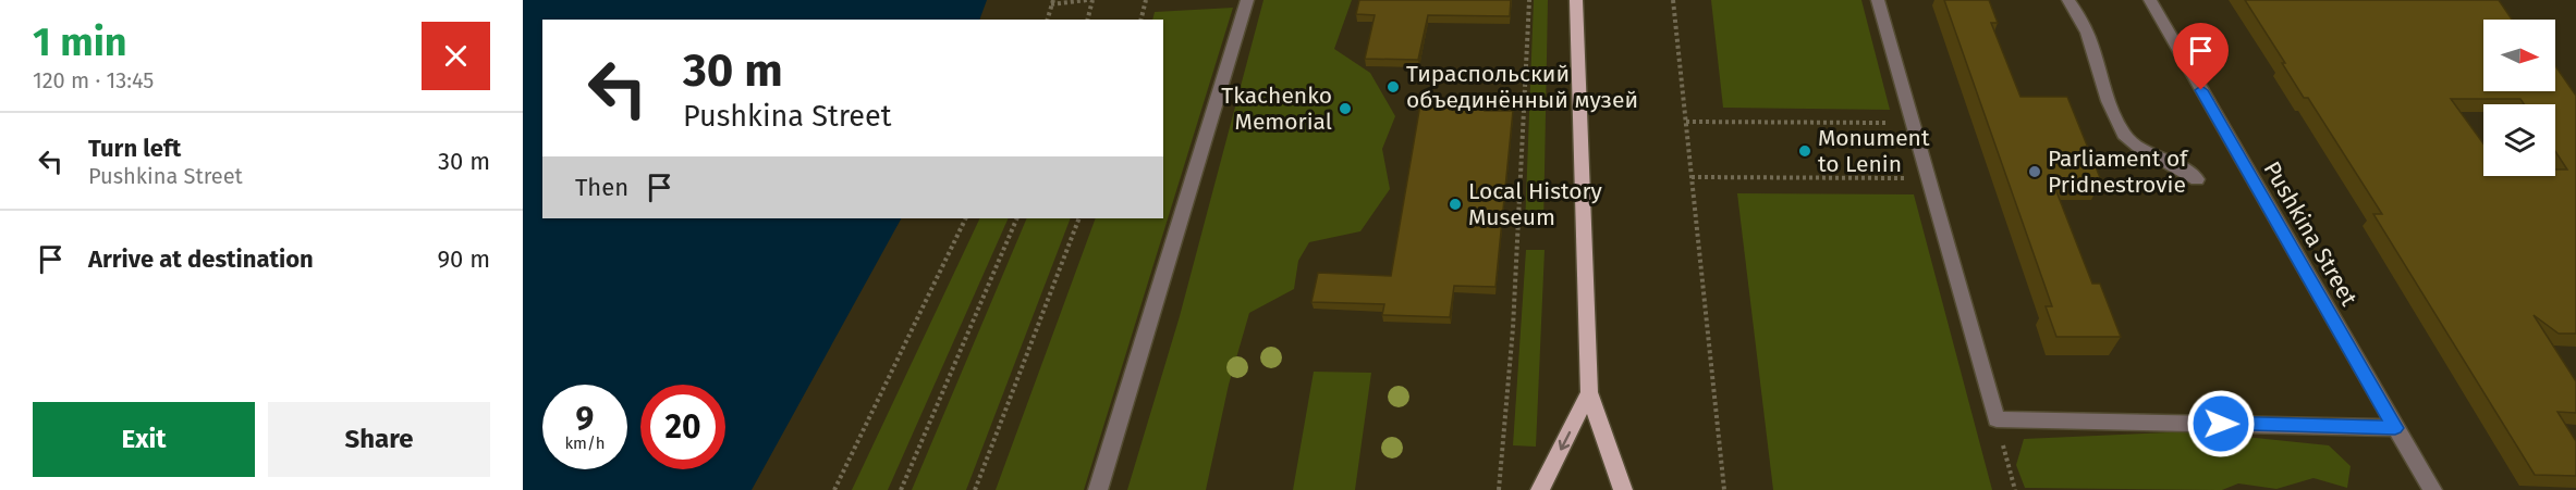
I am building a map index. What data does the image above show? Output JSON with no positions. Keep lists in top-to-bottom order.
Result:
{
  "streets": {
    "street": ["Pushkina Street"]
  },
  "places": [
    "Тираспольский объединённый музей",
    "Tkachenko Memorial",
    "Monument to Lenin",
    "Parliament of Pridnestrovie",
    "Local History Museum"
  ],
  "north": "right",
  "page": {
    "heading": ["1 min", "120 m · 13:45"],
    "turn": ["30 m", "Pushkina Street"],
    "list": [
      {
        "name": "Turn left",
        "note": "Pushkina Street",
        "value": "30 m"
      },
      {
        "name": "Arrive at destination",
        "value": "90 m"
      }
    ],
    "then": "Then",
    "speed": "9 km/h",
    "limit": "20",
    "buttons": ["Exit", "Share"]
  }
}
